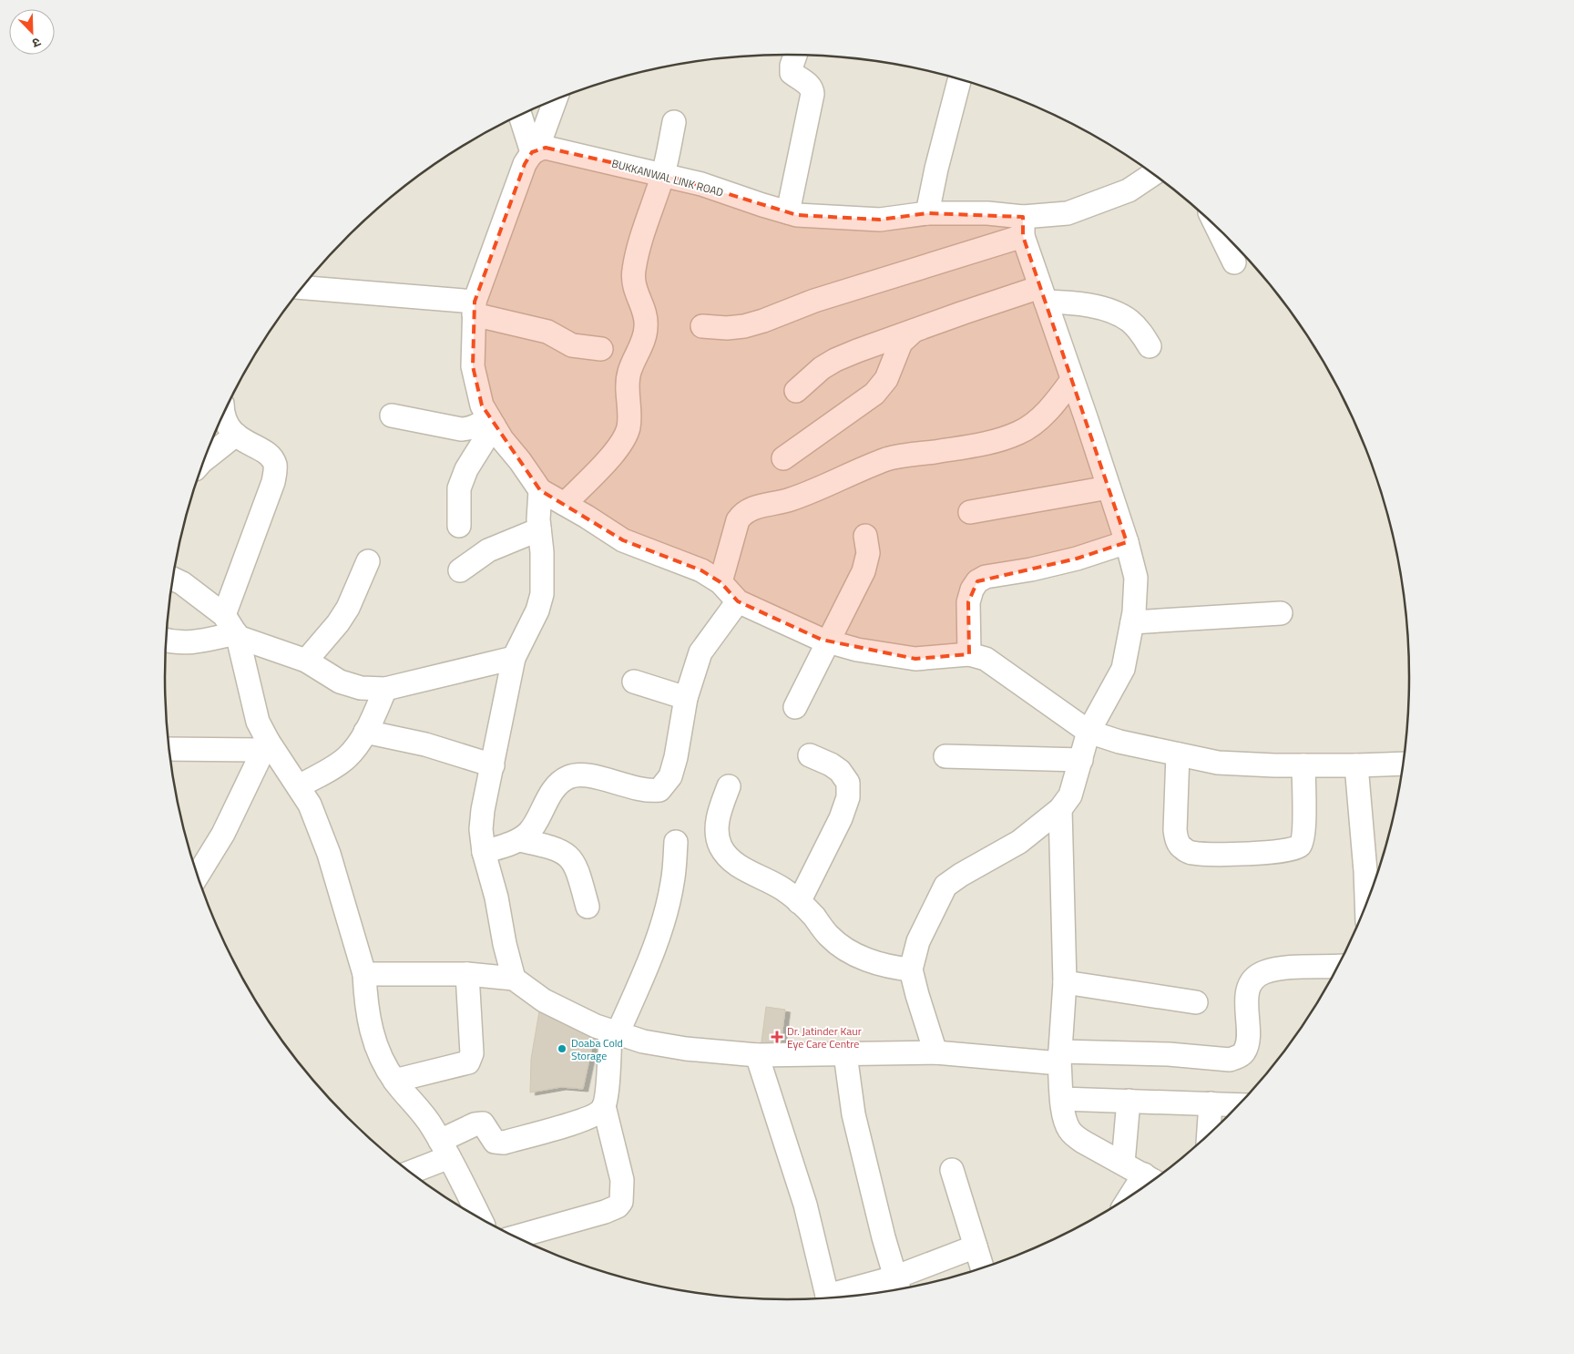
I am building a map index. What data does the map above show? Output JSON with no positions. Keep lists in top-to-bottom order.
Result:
{
  "streets": {
    "street": ["BUKKANWAL LINK ROAD"]
  },
  "places": {
    "health": ["Dr. Jatinder Kaur Eye Care Centre"],
    "other": ["Doaba Cold Storage"]
  },
  "north": "bottom right"
}
